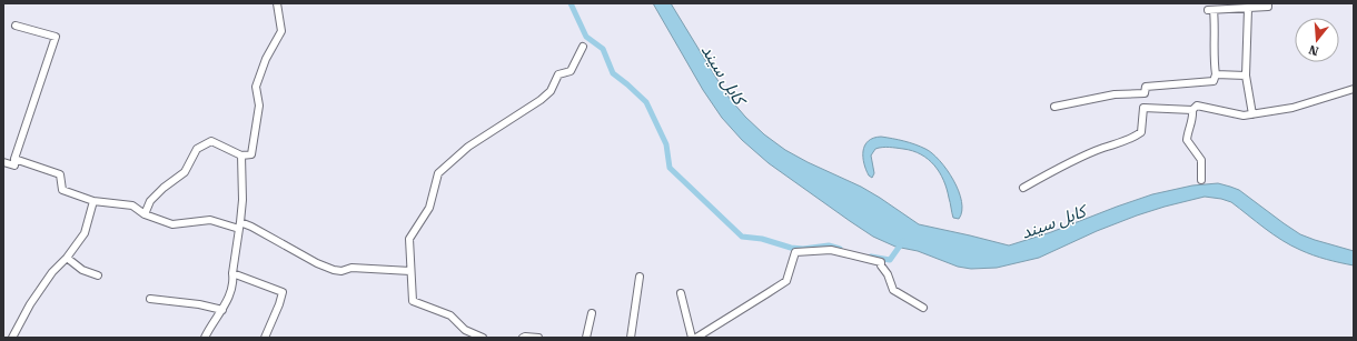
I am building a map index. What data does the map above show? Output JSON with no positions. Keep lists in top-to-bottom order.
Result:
{
  "water": ["کابل سيند"],
  "north": "bottom"
}
